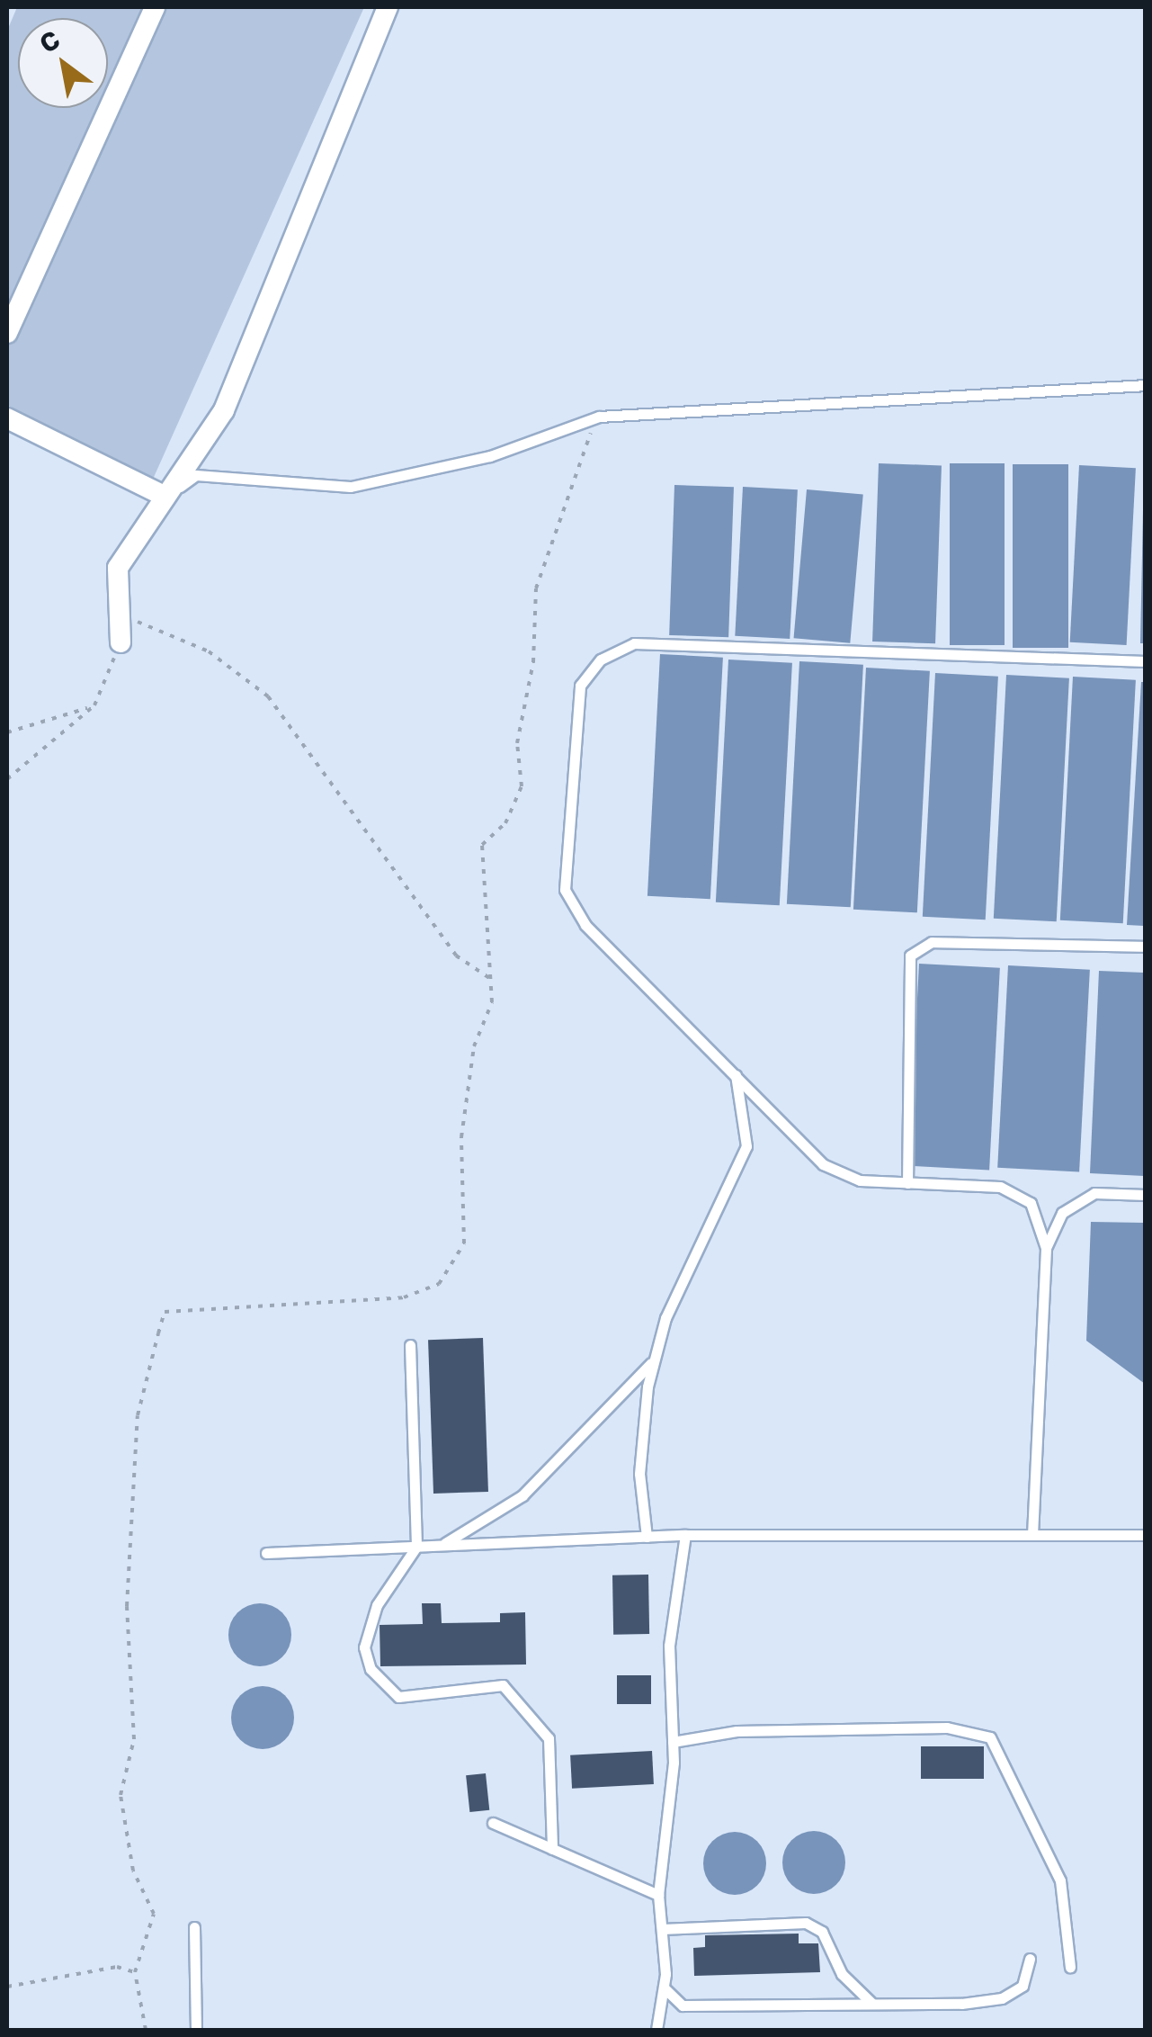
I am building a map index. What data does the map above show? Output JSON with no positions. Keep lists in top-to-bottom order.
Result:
{
  "north": "top left"
}
